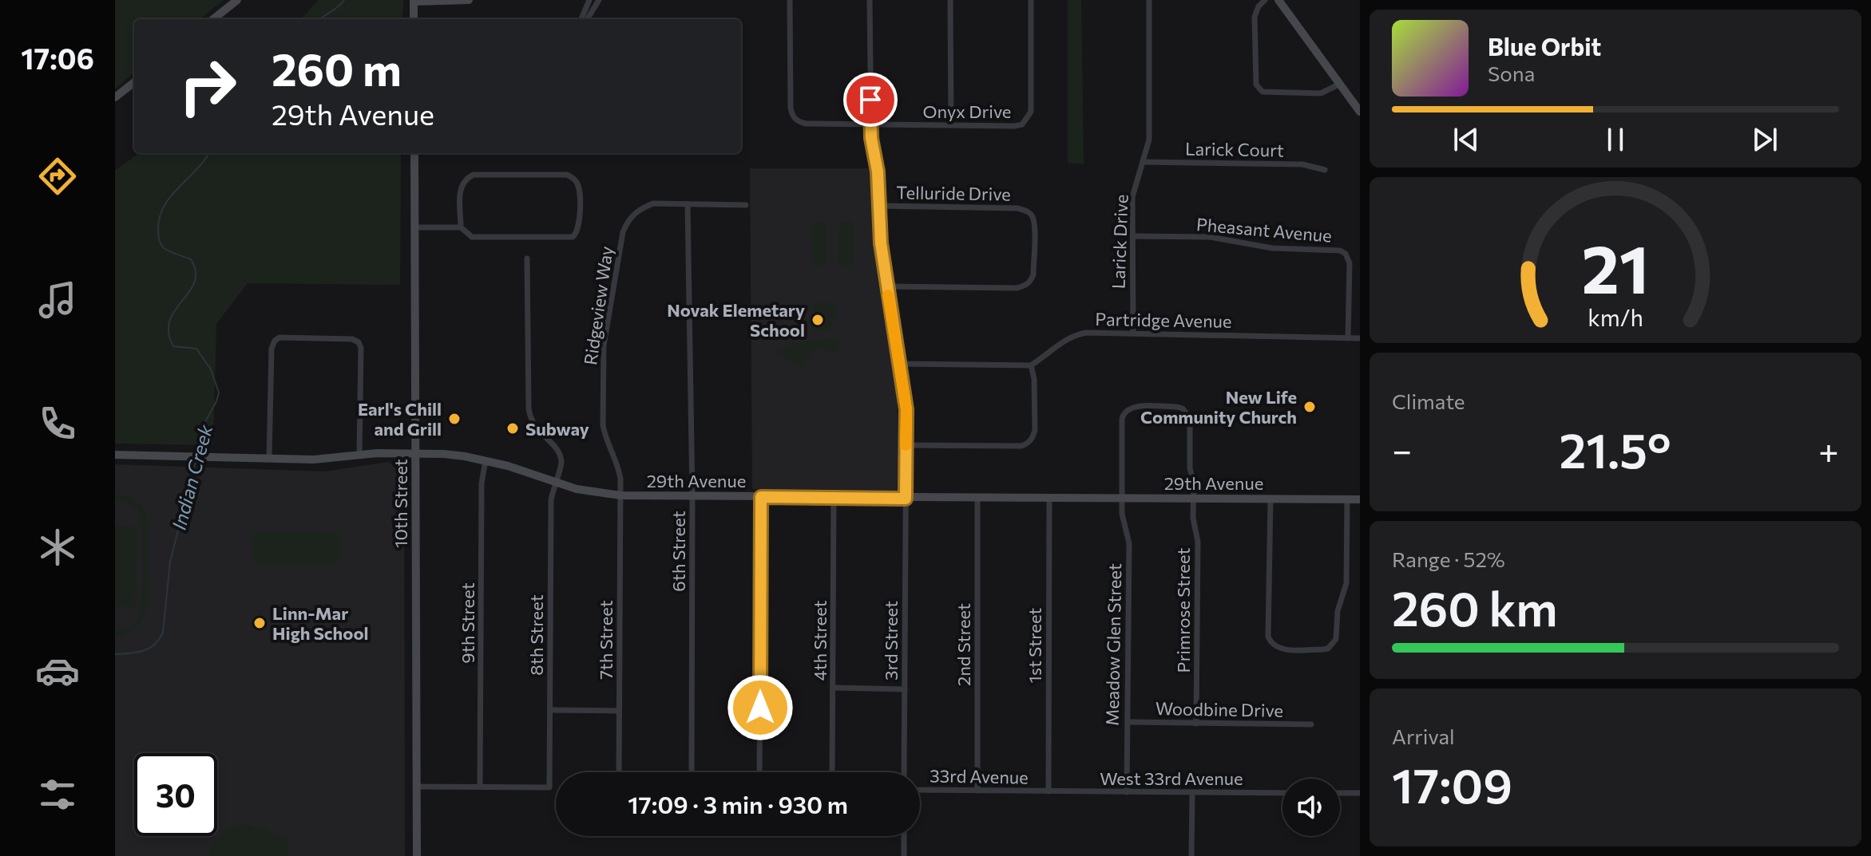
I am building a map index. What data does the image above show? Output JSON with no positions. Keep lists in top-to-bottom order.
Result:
{
  "streets": {
    "street": [
      "Onyx Drive",
      "Larick Court",
      "Telluride Drive",
      "Pheasant Avenue",
      "Larick Drive",
      "Ridgeview Way",
      "Partridge Avenue",
      "29th Avenue",
      "10th Street",
      "6th Street",
      "Primrose Street",
      "9th Street",
      "8th Street",
      "7th Street",
      "4th Street",
      "3rd Street",
      "2nd Street",
      "Meadow Glen Street",
      "1st Street",
      "Woodbine Drive",
      "33rd Avenue",
      "West 33rd Avenue"
    ]
  },
  "crossings": [
    ["Onyx Drive", "3rd Street"],
    ["Larick Court", "Larick Drive"],
    ["Telluride Drive", "3rd Street"],
    ["Pheasant Avenue", "Larick Drive"],
    ["Pheasant Avenue", "Partridge Avenue"],
    ["Larick Drive", "Partridge Avenue"],
    ["Ridgeview Way", "29th Avenue"],
    ["Ridgeview Way", "6th Street"],
    ["Ridgeview Way", "7th Street"],
    ["29th Avenue", "10th Street"],
    ["29th Avenue", "6th Street"],
    ["29th Avenue", "Primrose Street"],
    ["29th Avenue", "9th Street"],
    ["29th Avenue", "8th Street"],
    ["29th Avenue", "7th Street"],
    ["29th Avenue", "4th Street"],
    ["29th Avenue", "3rd Street"],
    ["29th Avenue", "2nd Street"],
    ["29th Avenue", "Meadow Glen Street"],
    ["29th Avenue", "1st Street"],
    ["Primrose Street", "Meadow Glen Street"],
    ["Primrose Street", "Woodbine Drive"],
    ["9th Street", "8th Street"],
    ["2nd Street", "33rd Avenue"],
    ["Meadow Glen Street", "Woodbine Drive"],
    ["Meadow Glen Street", "West 33rd Avenue"],
    ["1st Street", "33rd Avenue"],
    ["1st Street", "West 33rd Avenue"],
    ["33rd Avenue", "West 33rd Avenue"]
  ],
  "water": ["Indian Creek"],
  "places": [
    "Novak Elemetary School",
    "New Life Community Church",
    "Earl's Chill and Grill",
    "Subway",
    "Linn-Mar High School"
  ],
  "page": {
    "tabs": "17:06",
    "turn": ["260 m", "29th Avenue"],
    "song": ["Blue Orbit", "Sona"],
    "tile": [
      "Climate",
      ["Range · 52%", "260 km"],
      ["Arrival", "17:09"]
    ],
    "heat": ["−", "21.5°", "+"],
    "limit": "30",
    "trip": "17:09 · 3 min · 930 m",
    "gauge": ["21", "km/h"]
  }
}
